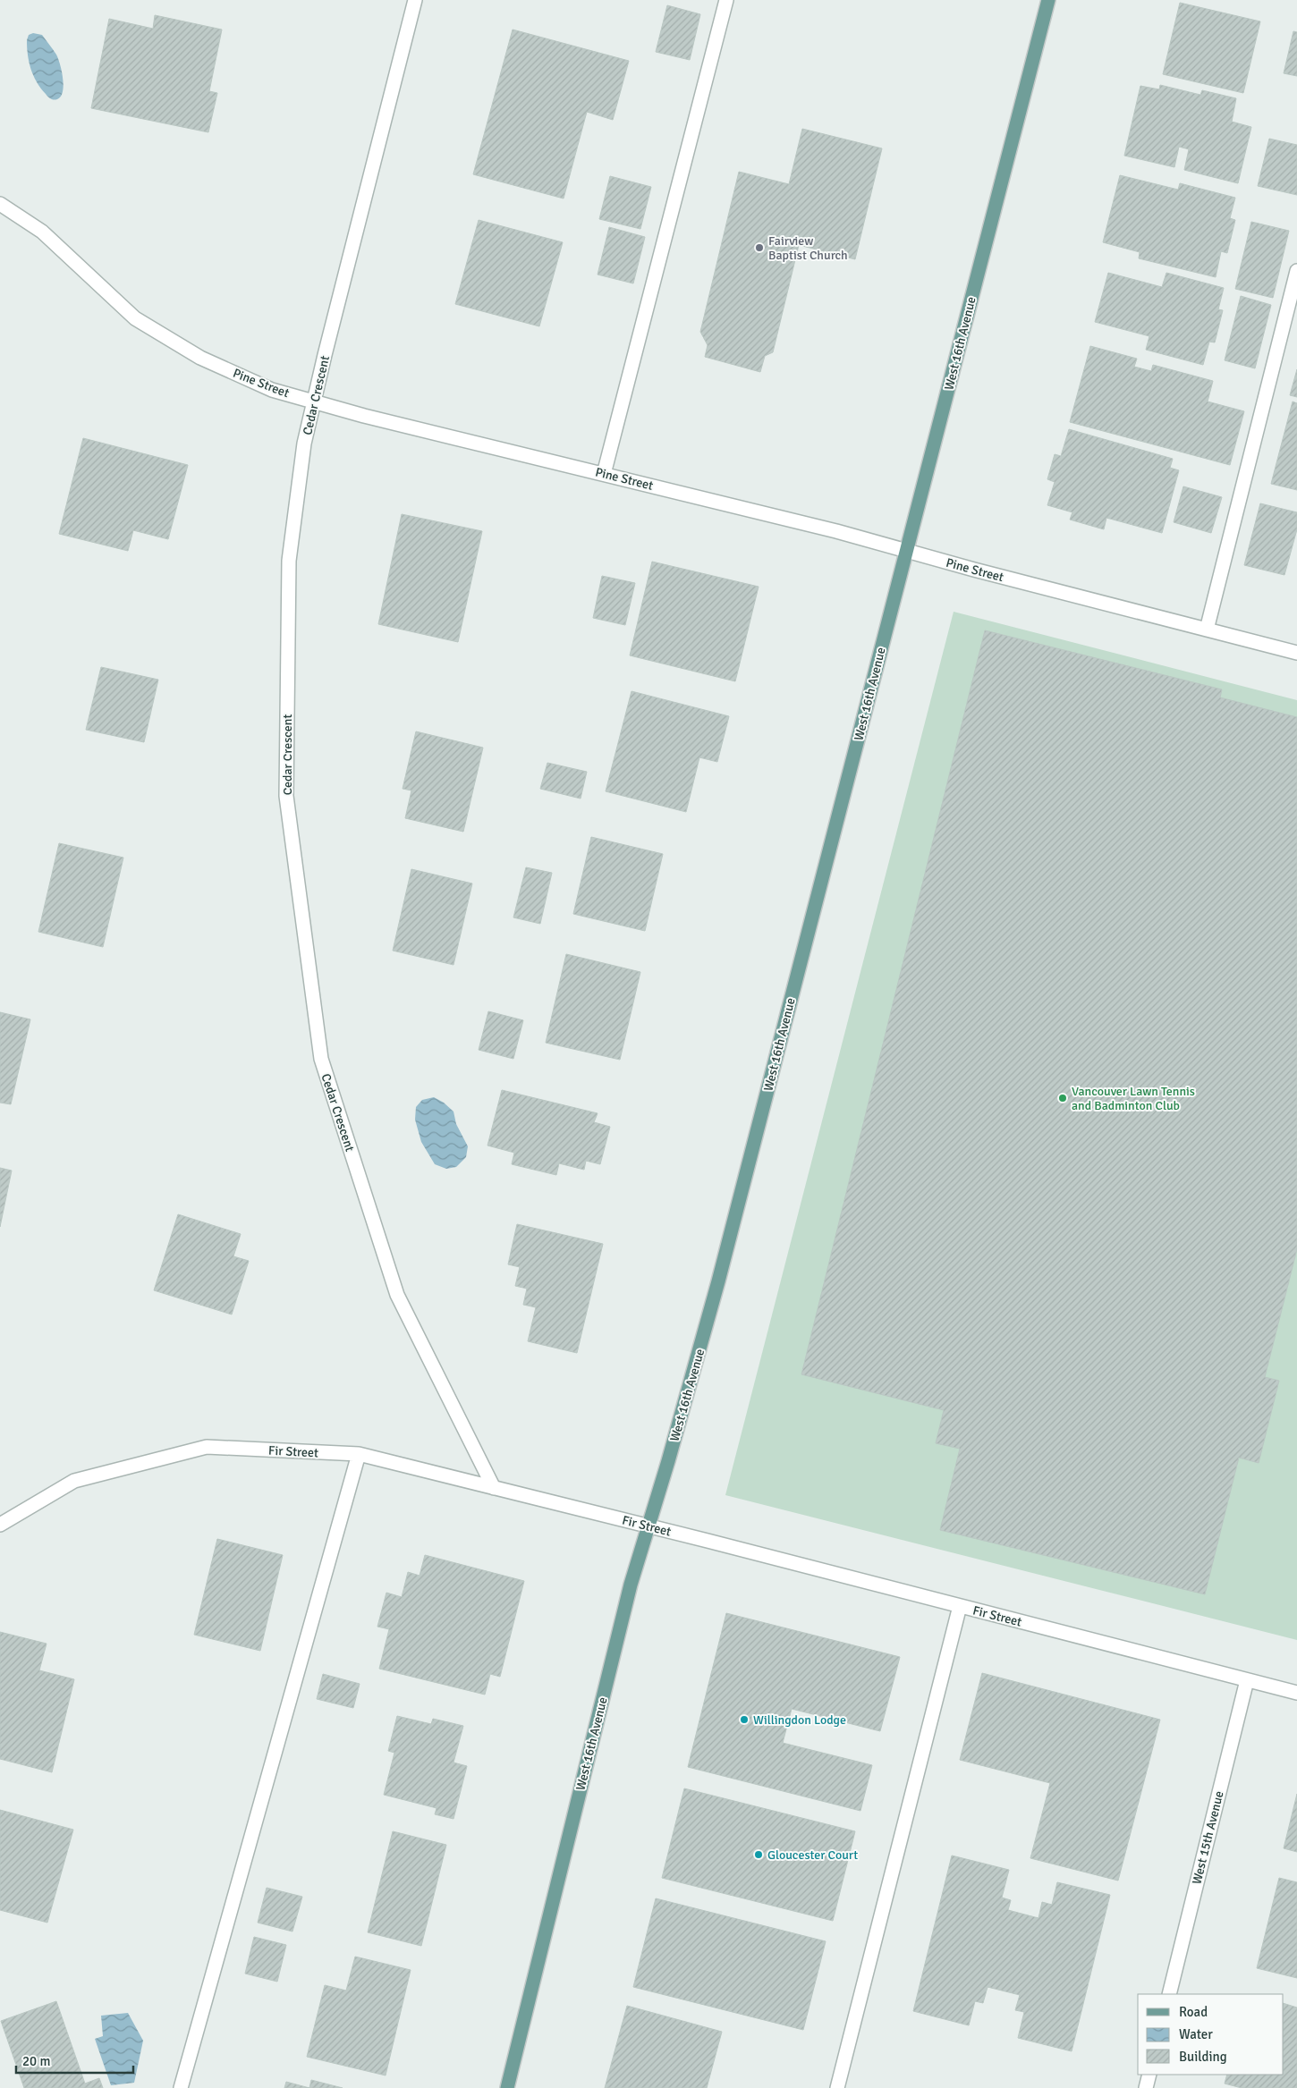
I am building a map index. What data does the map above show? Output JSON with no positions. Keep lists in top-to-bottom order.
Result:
{
  "streets": {
    "main road": ["West 16th Avenue"],
    "street": [
      "Pine Street",
      "Cedar Crescent",
      "Fir Street",
      "West 15th Avenue"
    ]
  },
  "crossings": [
    ["West 16th Avenue", "Pine Street"],
    ["West 16th Avenue", "Fir Street"],
    ["Pine Street", "Cedar Crescent"],
    ["Cedar Crescent", "Fir Street"],
    ["Fir Street", "West 15th Avenue"]
  ],
  "places": [
    "Fairview Baptist Church",
    "Vancouver Lawn Tennis and Badminton Club",
    "Willingdon Lodge",
    "Gloucester Court"
  ],
  "legend": ["Road", "Water", "Building"],
  "scale_bar": "20 m"
}
